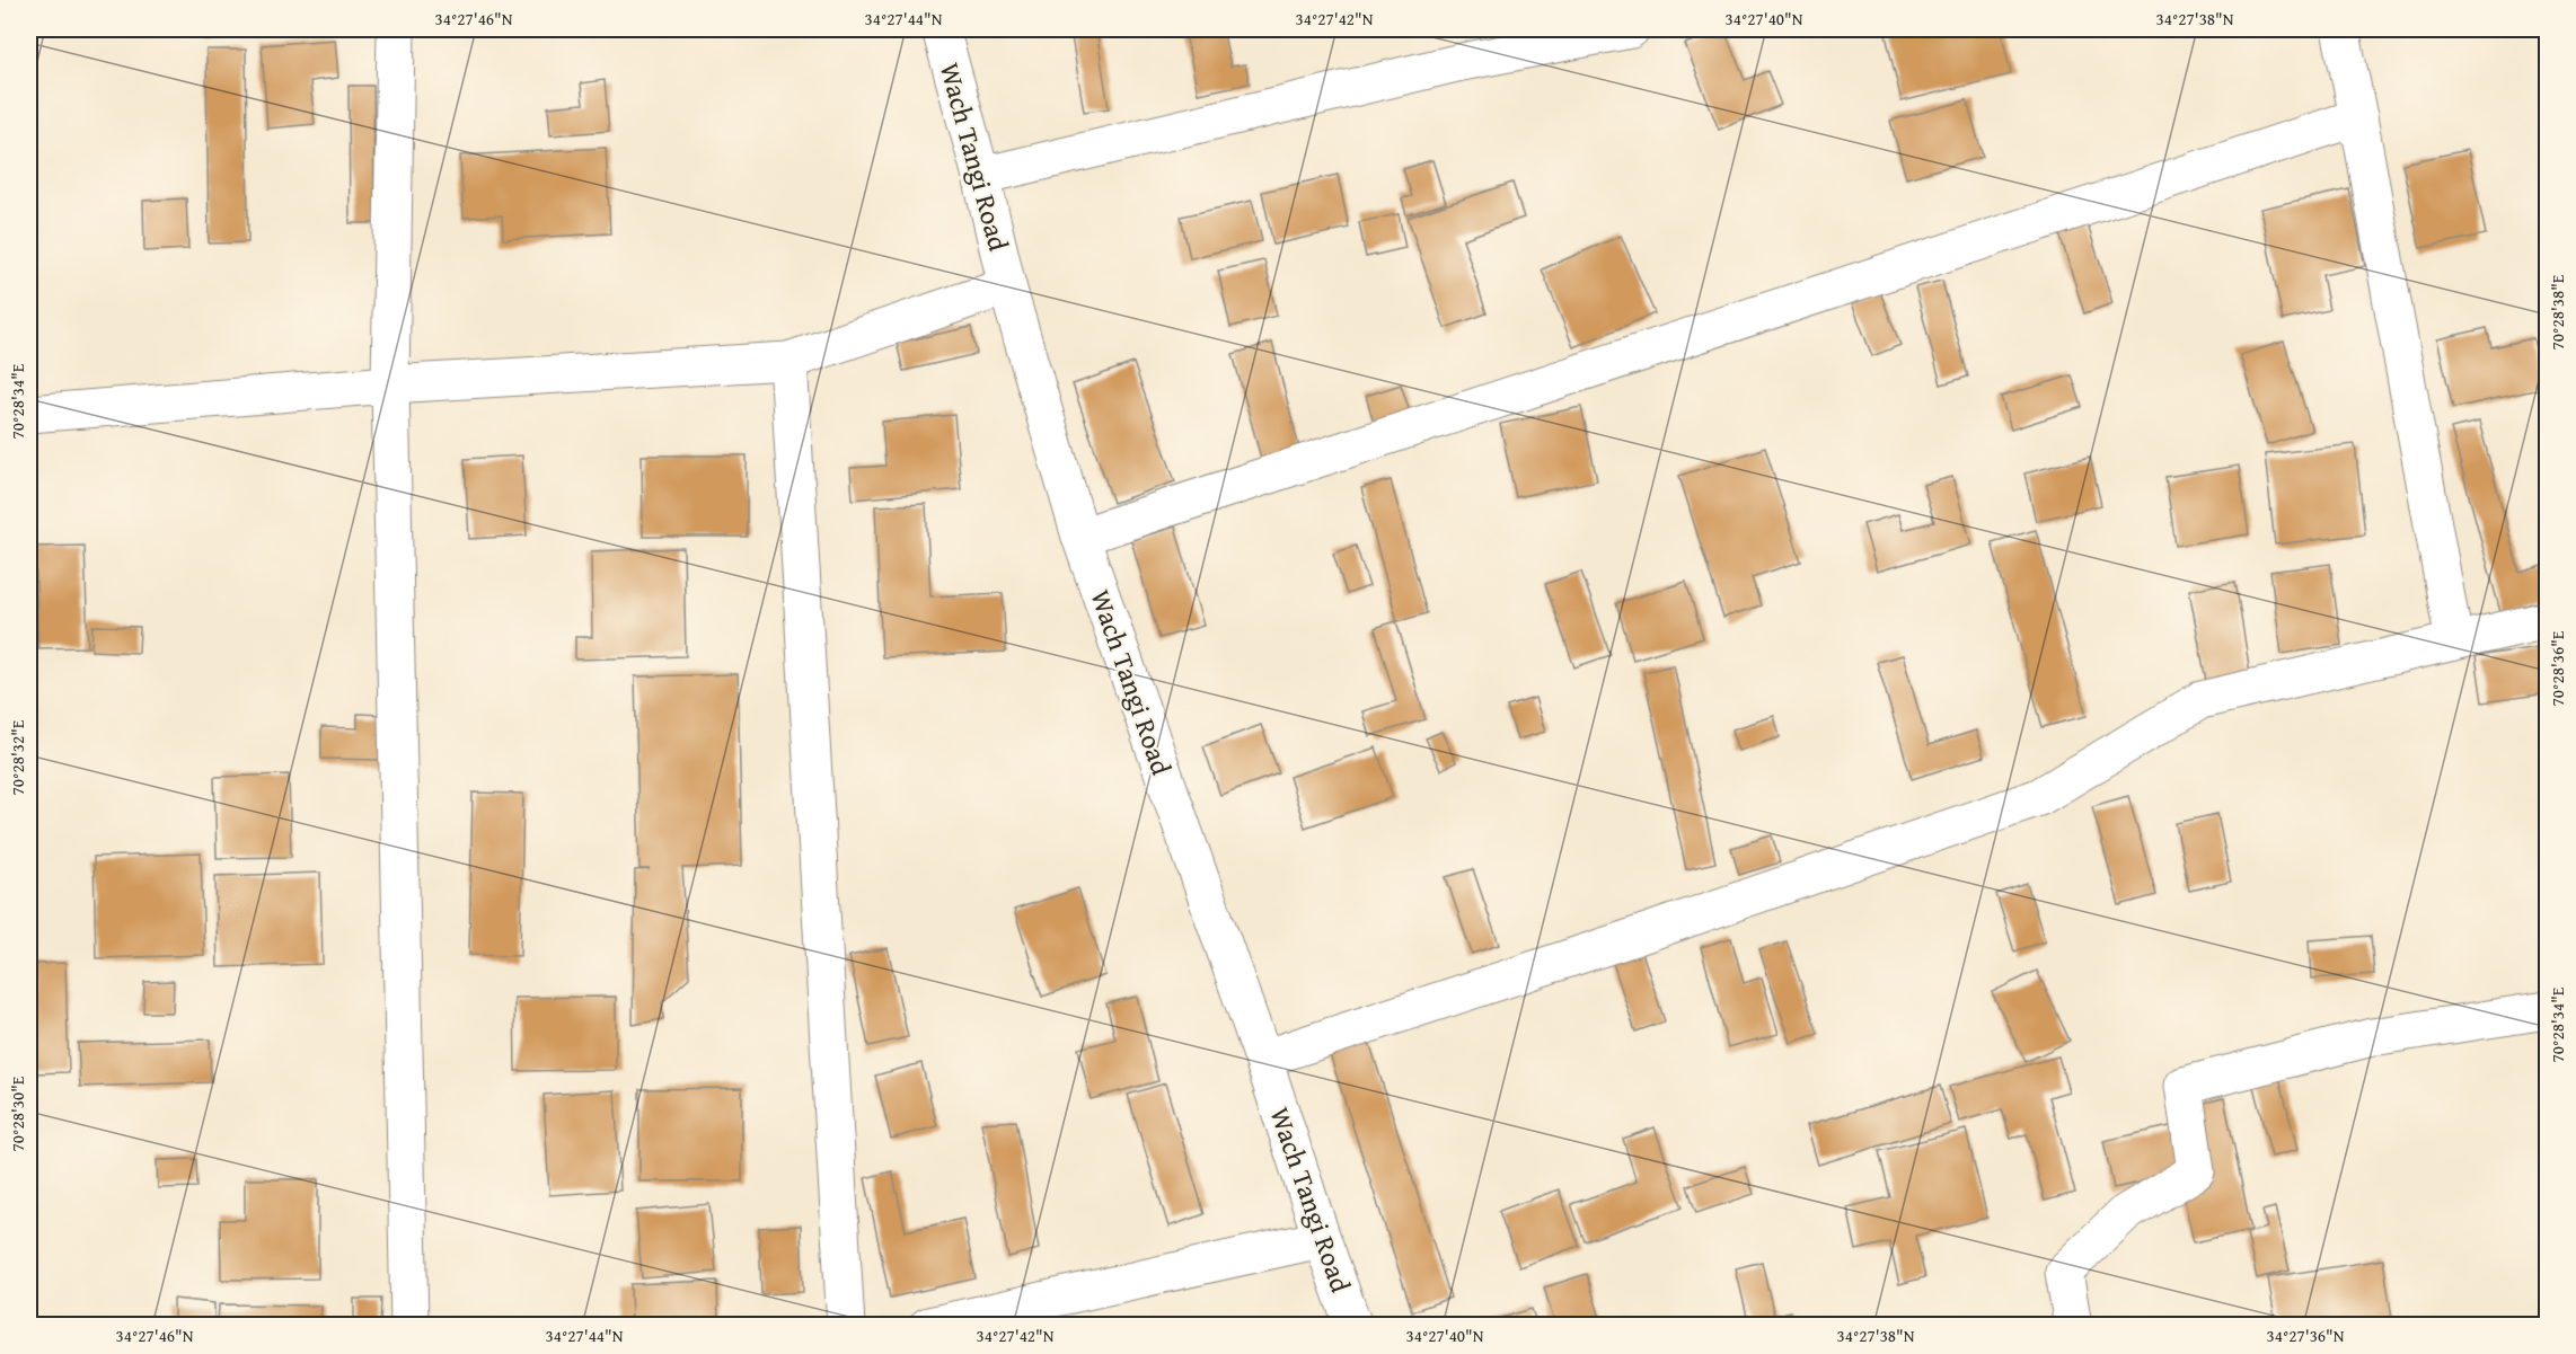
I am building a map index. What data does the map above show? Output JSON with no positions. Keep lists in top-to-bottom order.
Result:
{
  "streets": {
    "street": ["Wach Tangi Road"]
  },
  "coordinates": [
    "34°27'46\"N",
    "34°27'44\"N",
    "34°27'42\"N",
    "34°27'40\"N",
    "34°27'38\"N",
    "70°28'38\"E",
    "70°28'34\"E",
    "70°28'36\"E",
    "70°28'32\"E",
    "70°28'30\"E",
    "34°27'36\"N"
  ]
}
